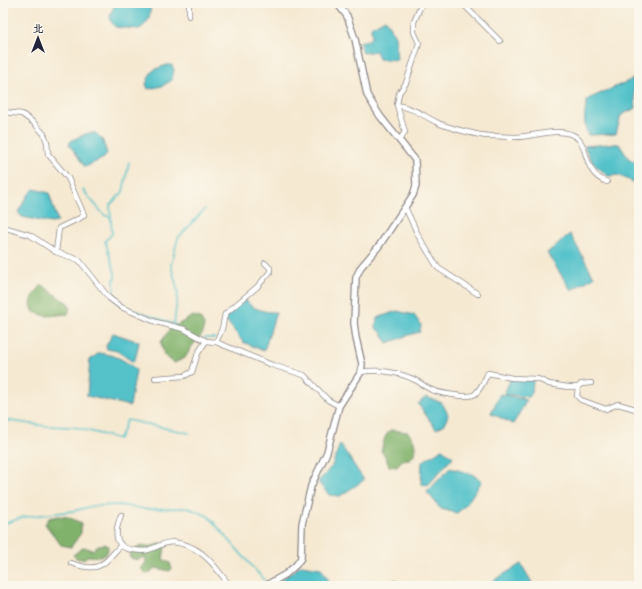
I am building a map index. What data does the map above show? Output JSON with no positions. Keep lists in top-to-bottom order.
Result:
{
  "north": "top"
}
